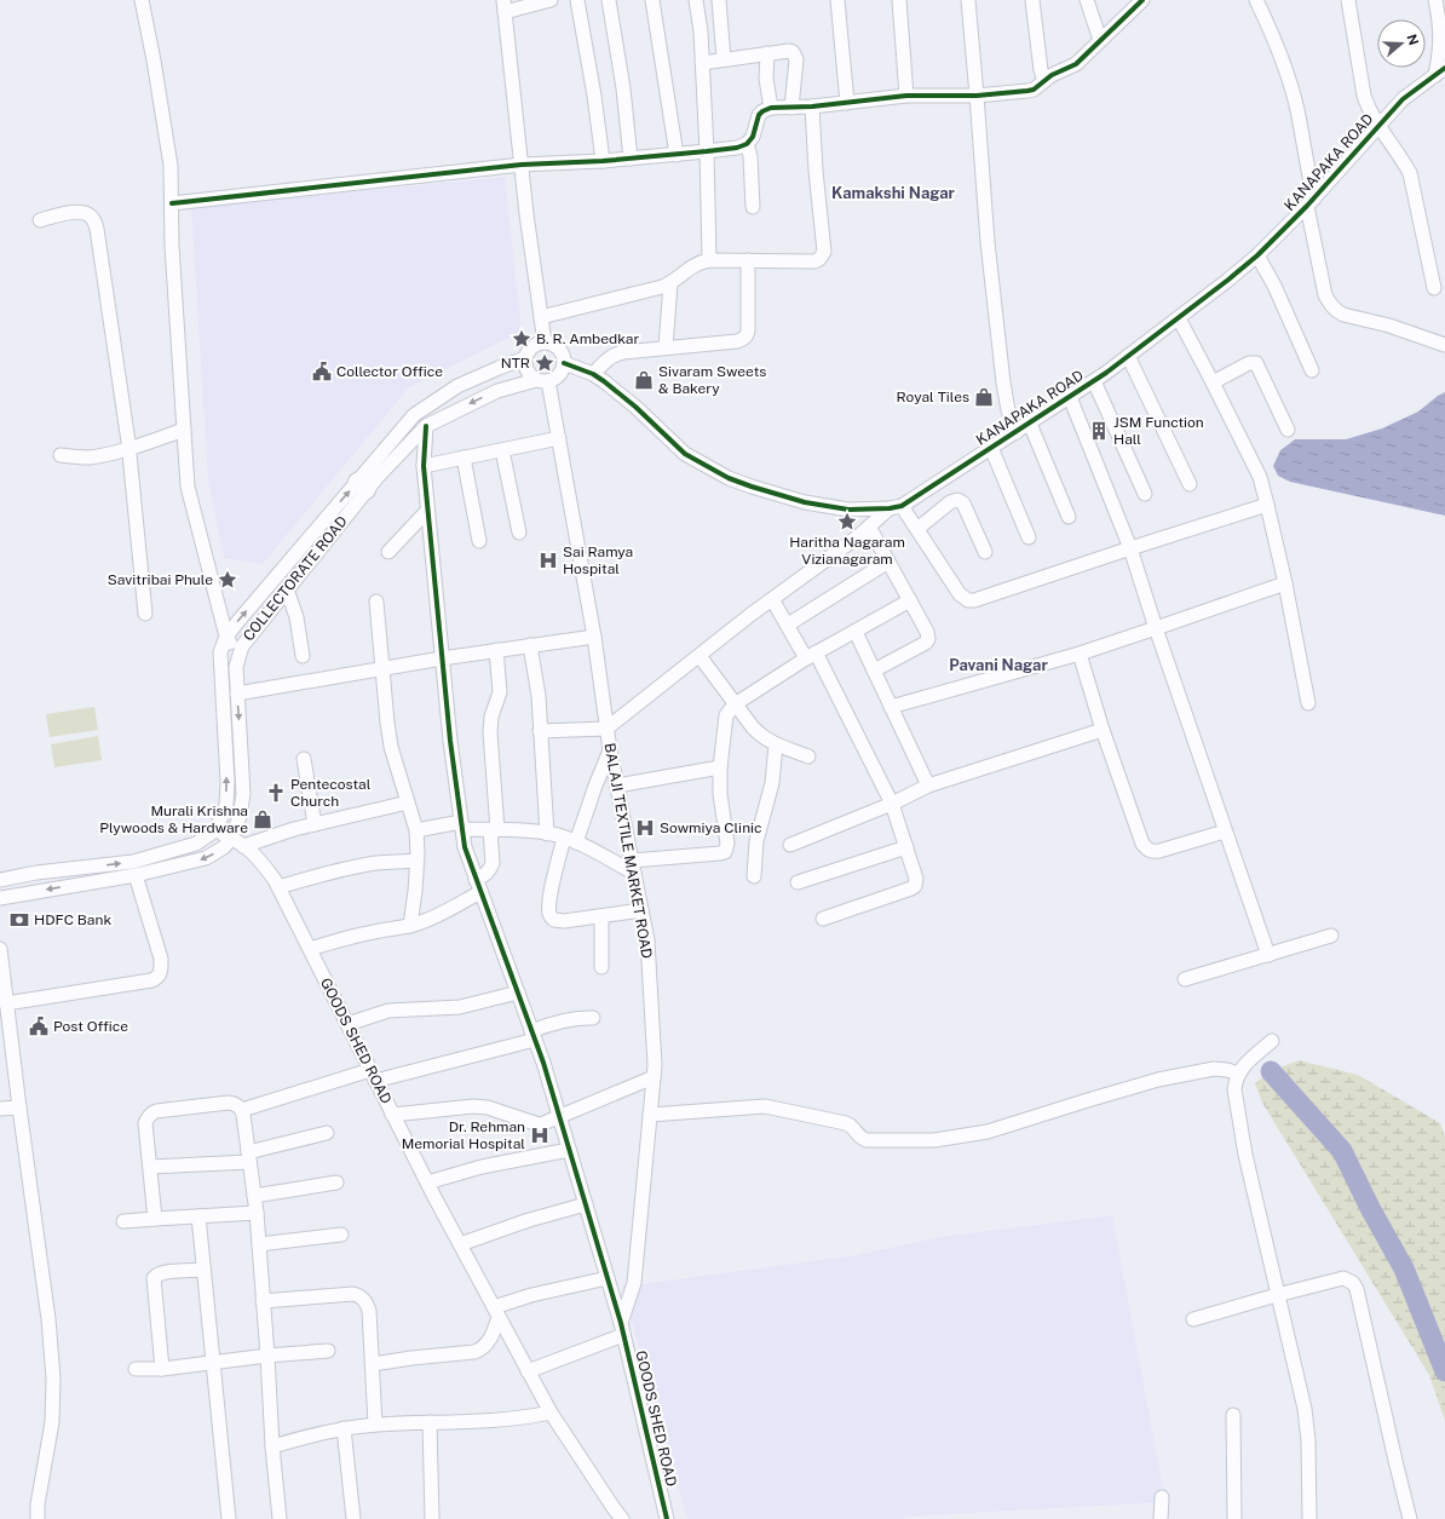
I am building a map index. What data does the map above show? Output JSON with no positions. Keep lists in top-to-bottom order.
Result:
{
  "streets": {
    "street": [
      "KANAPAKA ROAD",
      "COLLECTORATE ROAD",
      "BALAJI TEXTILE MARKET ROAD",
      "GOODS SHED ROAD"
    ]
  },
  "crossings": [
    ["KANAPAKA ROAD", "COLLECTORATE ROAD"],
    ["KANAPAKA ROAD", "BALAJI TEXTILE MARKET ROAD"],
    ["COLLECTORATE ROAD", "BALAJI TEXTILE MARKET ROAD"],
    ["COLLECTORATE ROAD", "GOODS SHED ROAD"],
    ["BALAJI TEXTILE MARKET ROAD", "GOODS SHED ROAD"]
  ],
  "districts": ["Kamakshi Nagar", "Pavani Nagar"],
  "places": {
    "place": [
      "B. R. Ambedkar",
      "NTR",
      "Haritha Nagaram Vizianagaram",
      "Savitribai Phule"
    ],
    "public building": ["Collector Office", "Post Office"],
    "shop": ["Sivaram Sweets & Bakery", "Royal Tiles", "Murali Krishna Plywoods & Hardware"],
    "building": ["JSM Function Hall"],
    "hospital": ["Sai Ramya Hospital", "Sowmiya Clinic", "Dr. Rehman Memorial Hospital"],
    "church": ["Pentecostal Church"],
    "bank": ["HDFC Bank"]
  },
  "north": "right"
}
